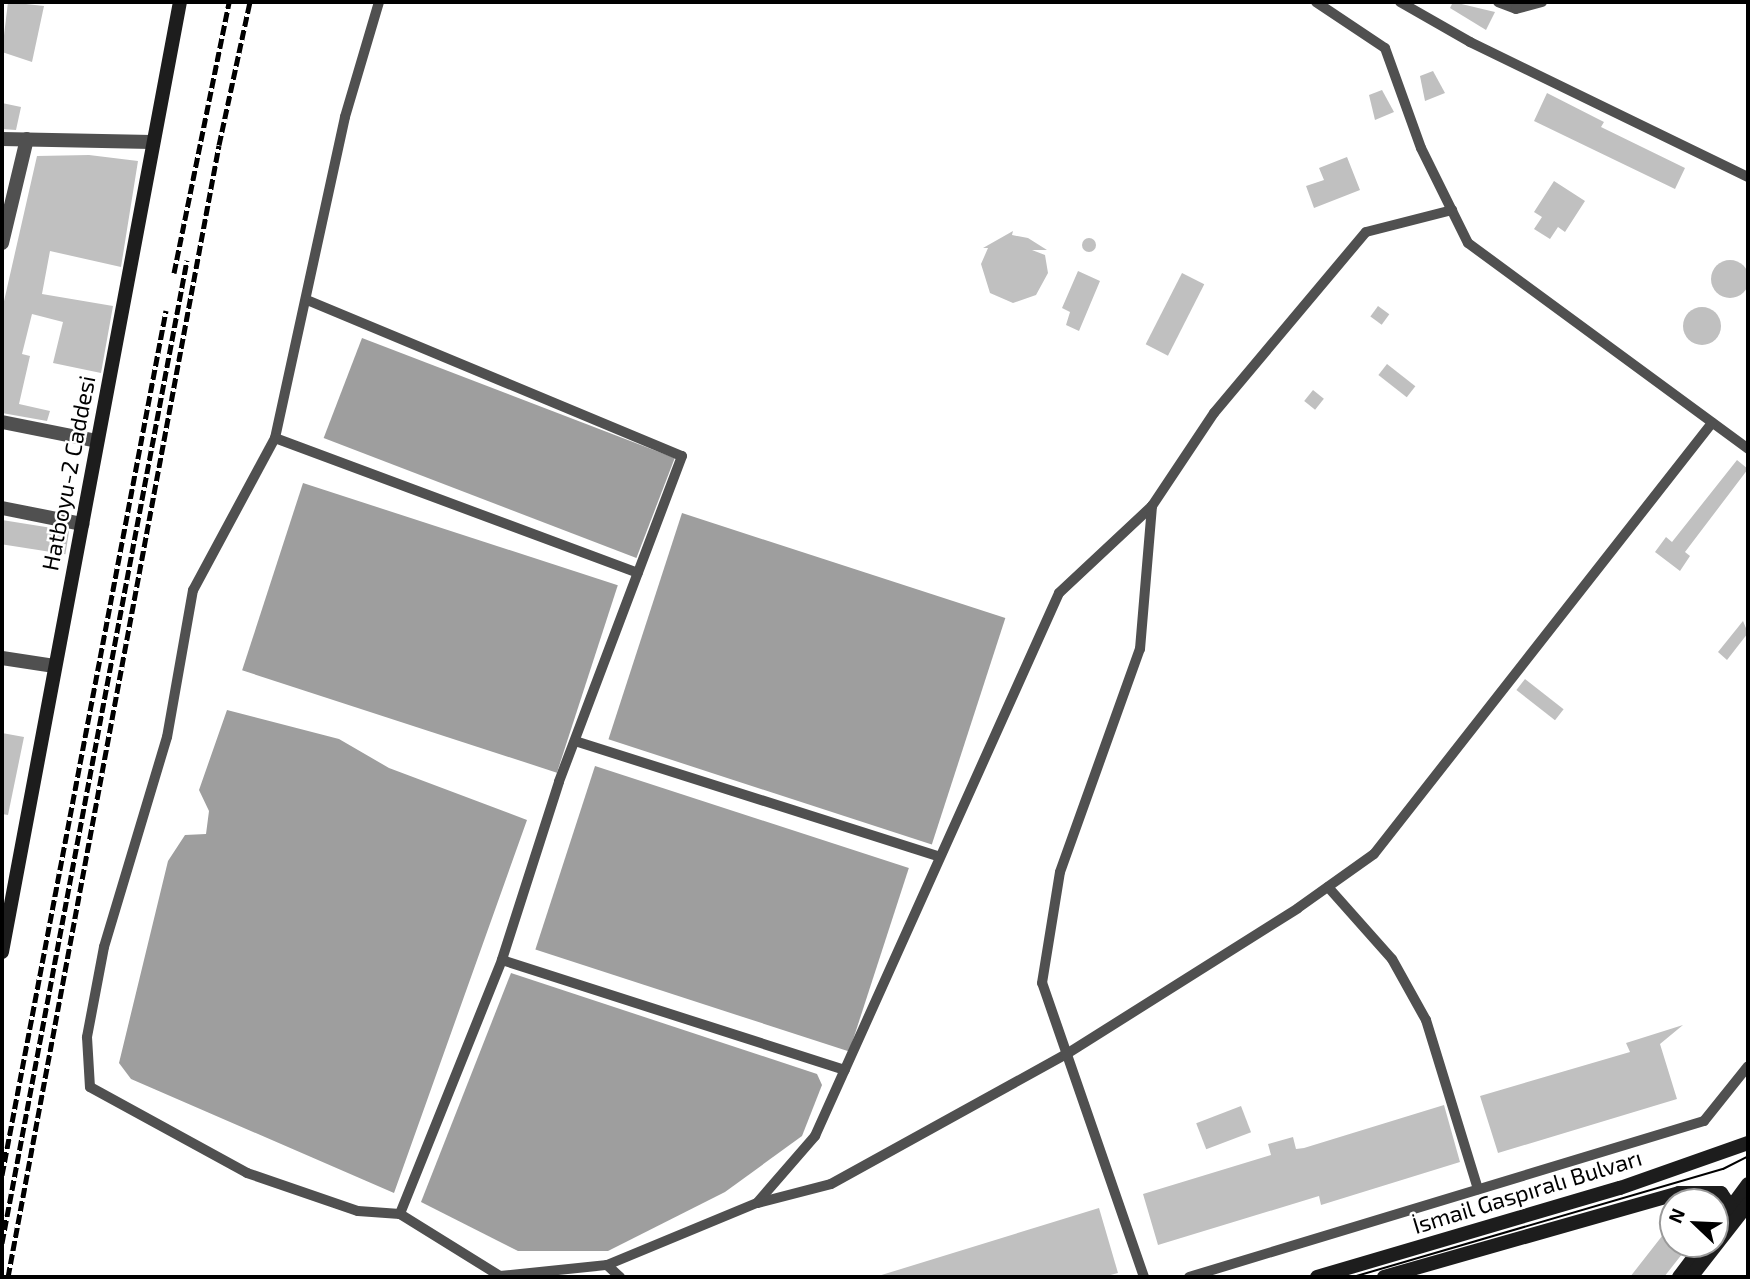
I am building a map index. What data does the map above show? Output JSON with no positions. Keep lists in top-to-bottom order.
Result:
{
  "streets": {
    "main road": ["Hatboyu-2 Caddesi", "İsmail Gaspıralı Bulvarı"]
  },
  "north": "top left"
}
